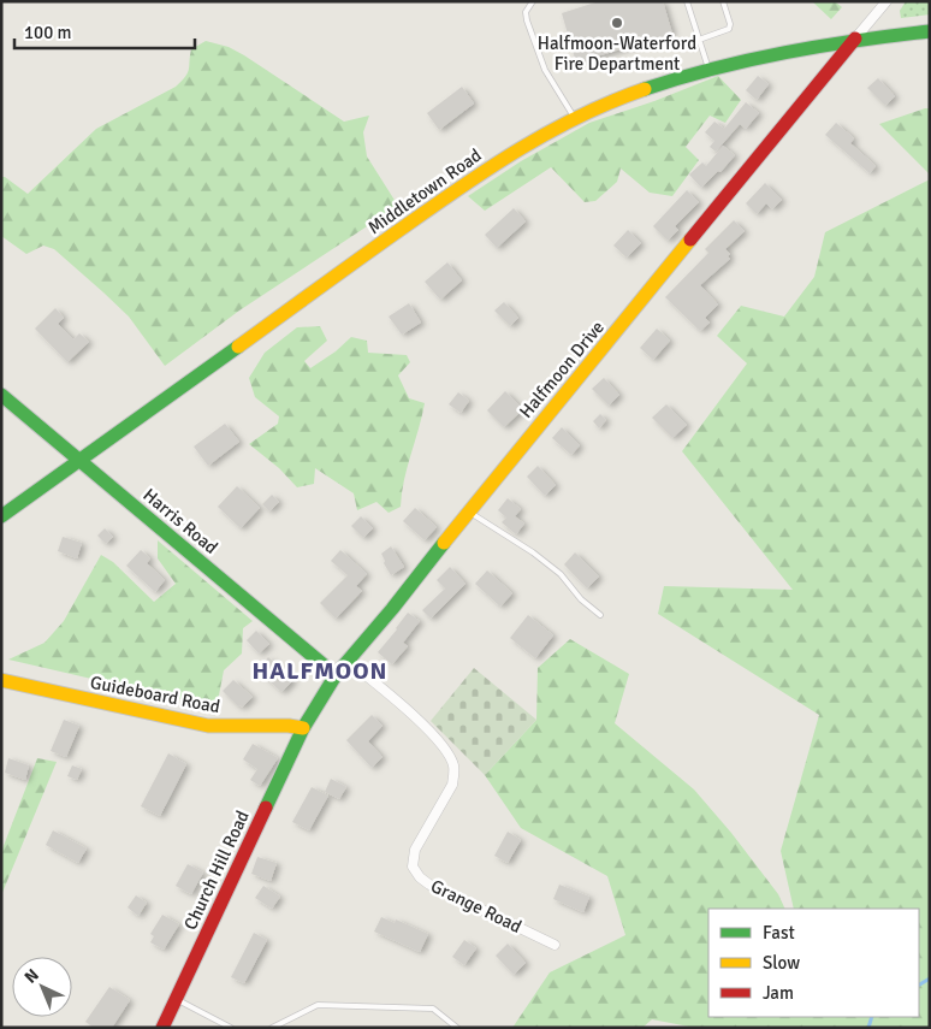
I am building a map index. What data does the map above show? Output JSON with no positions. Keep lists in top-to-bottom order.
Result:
{
  "streets": {
    "street": [
      "Middletown Road",
      "Halfmoon Drive",
      "Harris Road",
      "Guideboard Road",
      "Church Hill Road",
      "Grange Road"
    ]
  },
  "crossings": [
    ["Middletown Road", "Halfmoon Drive"],
    ["Middletown Road", "Harris Road"],
    ["Halfmoon Drive", "Harris Road"],
    ["Halfmoon Drive", "Guideboard Road"],
    ["Halfmoon Drive", "Church Hill Road"],
    ["Halfmoon Drive", "Grange Road"],
    ["Guideboard Road", "Church Hill Road"]
  ],
  "districts": ["HALFMOON"],
  "places": ["Halfmoon-Waterford Fire Department"],
  "legend": ["Fast", "Slow", "Jam"],
  "scale_bar": "100 m",
  "north": "top left"
}
